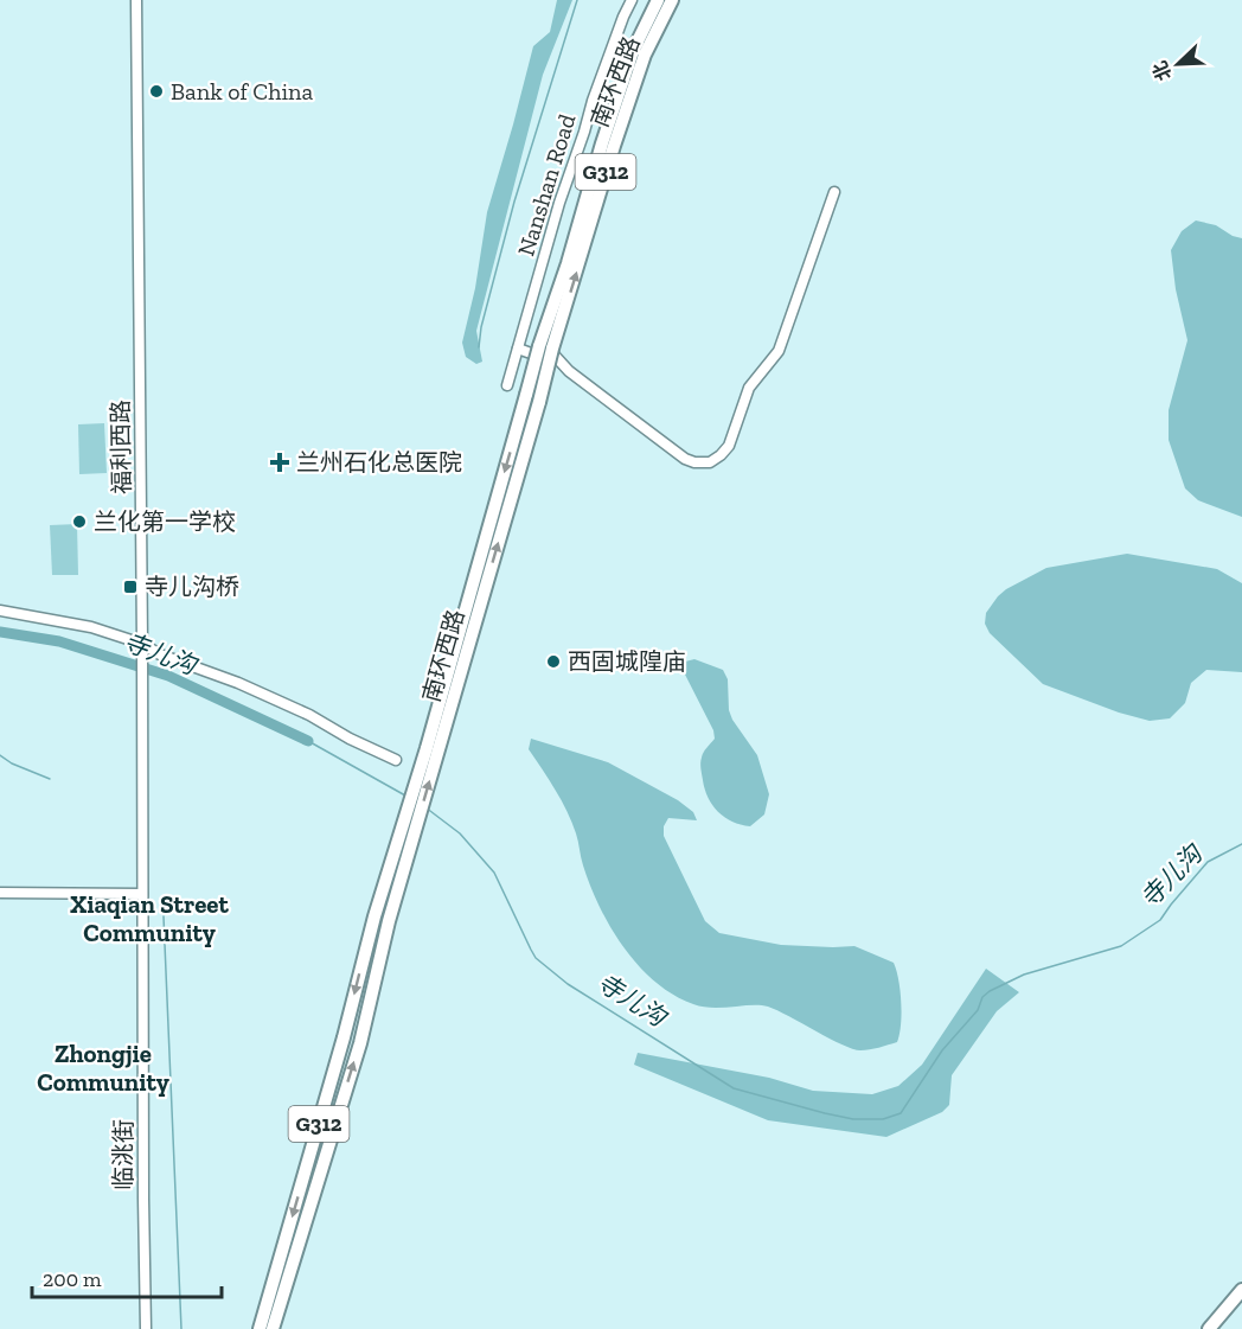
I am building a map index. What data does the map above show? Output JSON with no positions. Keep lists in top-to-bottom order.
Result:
{
  "streets": {
    "highway": ["南环西路", "G312"],
    "street": ["Nanshan Road", "福利西路", "临洮街"]
  },
  "crossings": [
    ["福利西路", "临洮街"]
  ],
  "districts": ["Xiaqian Street Community", "Zhongjie Community"],
  "water": ["寺儿沟"],
  "places": {
    "other": ["Bank of China", "兰化第一学校", "西固城隍庙"],
    "health": ["兰州石化总医院"],
    "transit": ["寺儿沟桥"]
  },
  "scale_bar": "200 m",
  "north": "bottom left"
}
